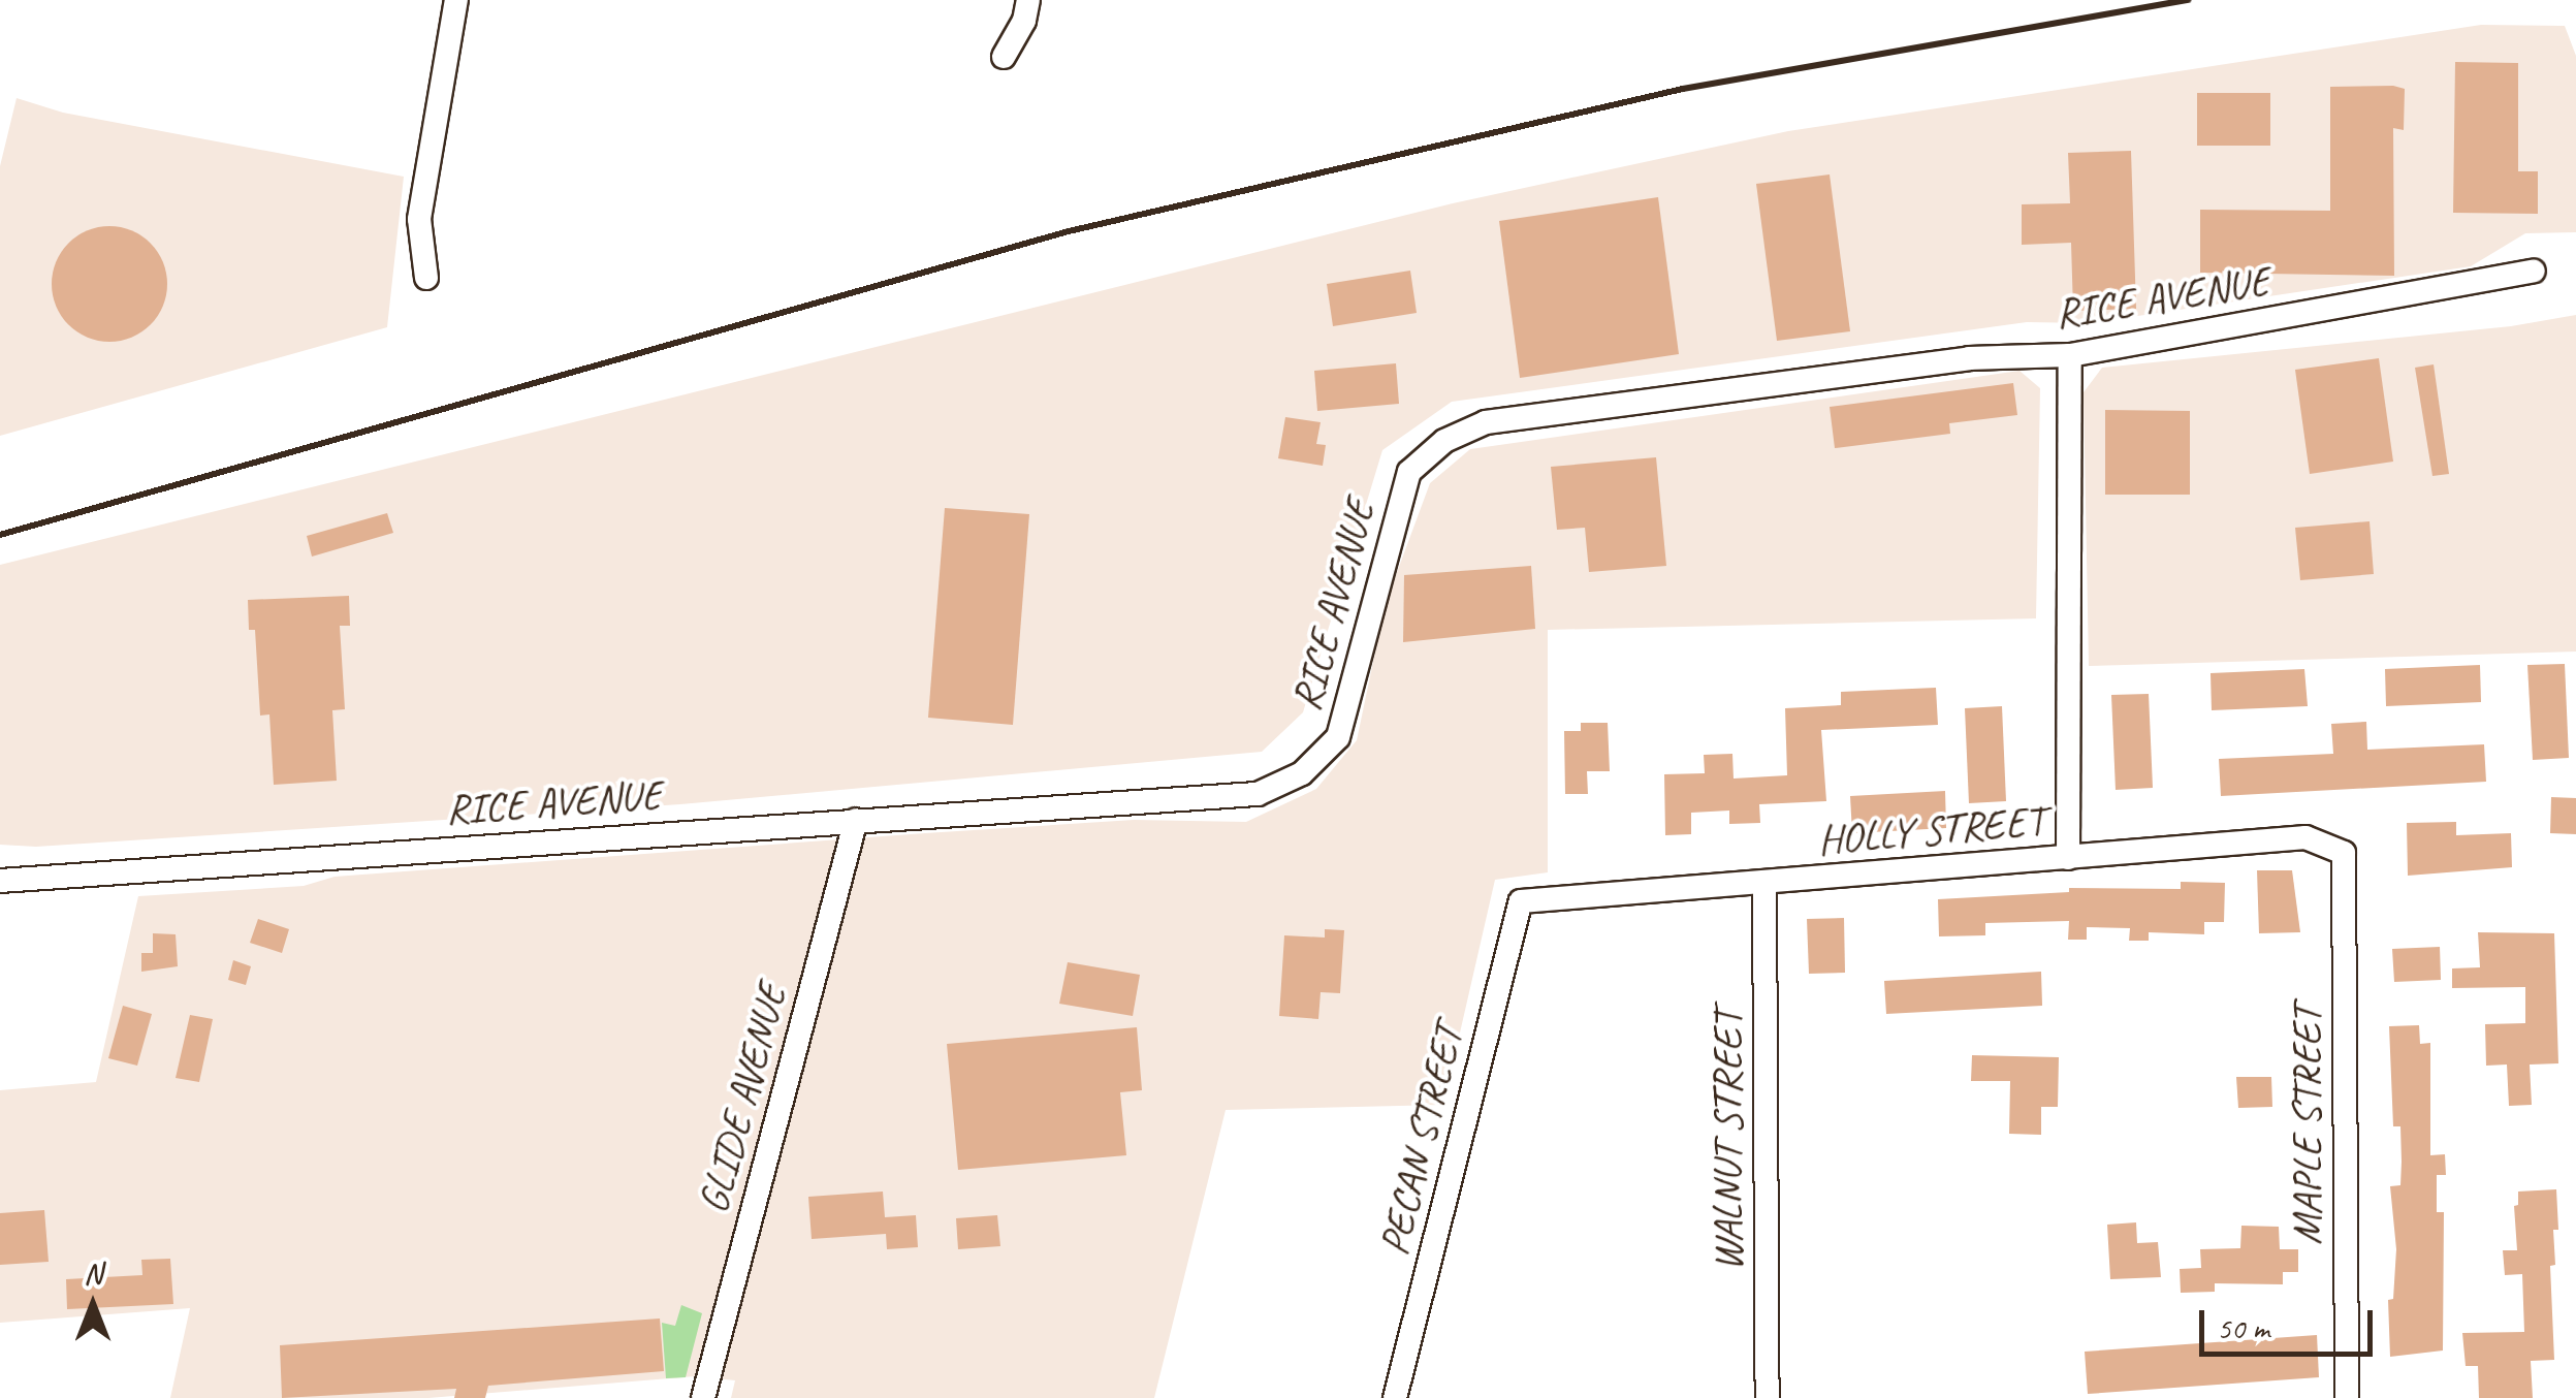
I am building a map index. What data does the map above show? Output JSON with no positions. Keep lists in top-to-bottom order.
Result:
{
  "streets": {
    "street": [
      "RICE AVENUE",
      "HOLLY STREET",
      "GLIDE AVENUE",
      "MAPLE STREET",
      "PECAN STREET",
      "WALNUT STREET"
    ]
  },
  "crossings": [
    ["RICE AVENUE", "GLIDE AVENUE"],
    ["HOLLY STREET", "MAPLE STREET"],
    ["HOLLY STREET", "PECAN STREET"],
    ["HOLLY STREET", "WALNUT STREET"]
  ],
  "scale_bar": "50 m",
  "north": "top"
}
